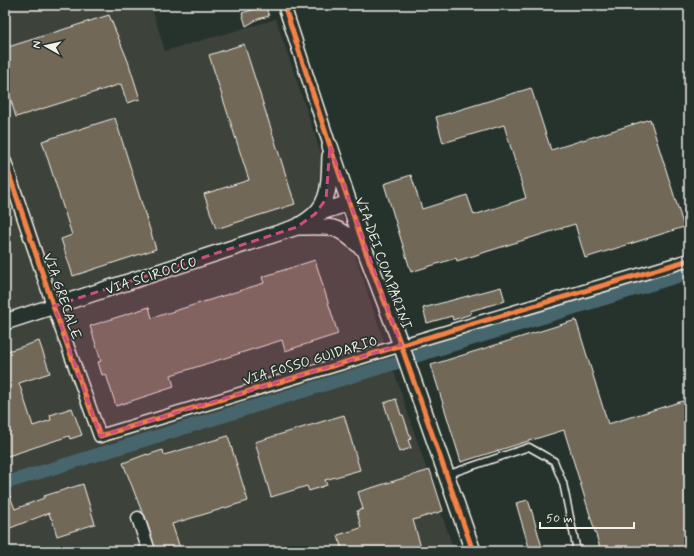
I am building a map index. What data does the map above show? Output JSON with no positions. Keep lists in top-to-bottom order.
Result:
{
  "streets": {
    "street": [
      "VIA DEI COMPARINI",
      "VIA SCIROCCO",
      "VIA GRECALE",
      "VIA FOSSO GUIDARIO"
    ]
  },
  "crossings": [
    ["VIA DEI COMPARINI", "VIA SCIROCCO"],
    ["VIA DEI COMPARINI", "VIA FOSSO GUIDARIO"],
    ["VIA SCIROCCO", "VIA GRECALE"],
    ["VIA GRECALE", "VIA FOSSO GUIDARIO"]
  ],
  "scale_bar": "50 m",
  "north": "left"
}
